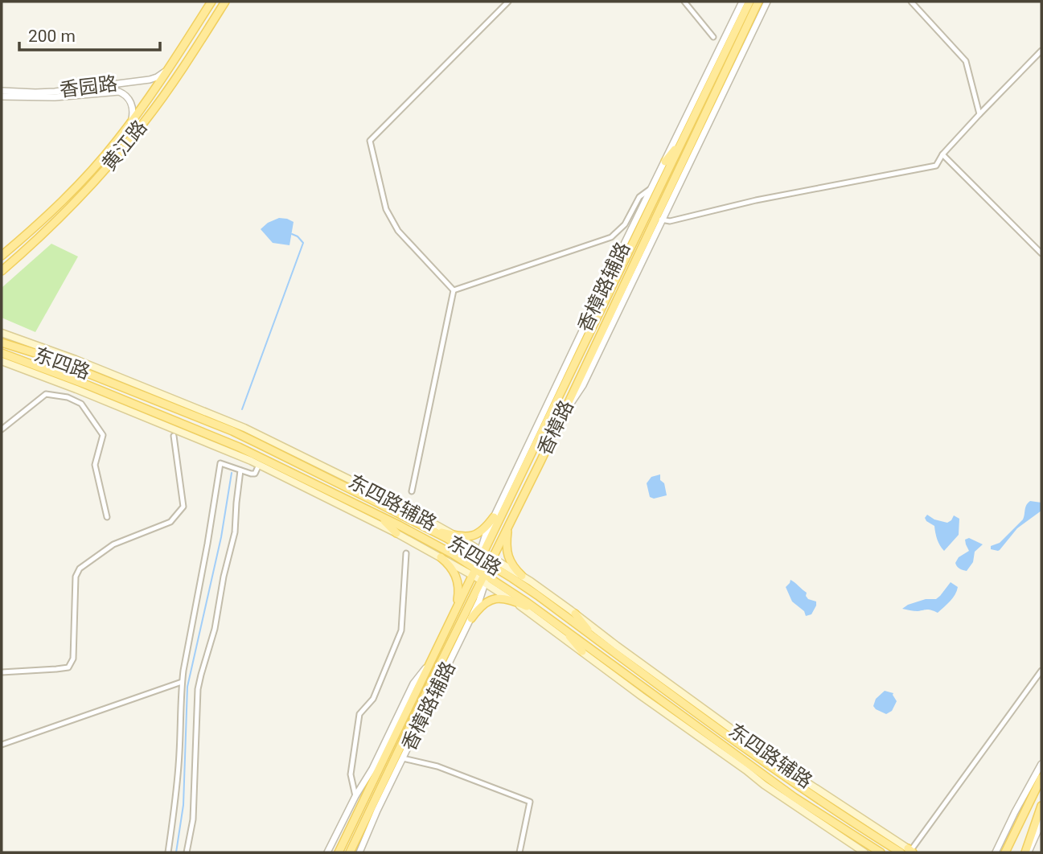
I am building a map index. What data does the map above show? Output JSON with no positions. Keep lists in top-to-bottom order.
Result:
{
  "streets": {
    "main road": [
      "黄江路",
      "东四路",
      "香樟路",
      "东四路辅路"
    ],
    "street": ["香园路", "香樟路辅路"]
  },
  "crossings": [
    ["香园路", "黄江路"],
    ["香樟路辅路", "东四路"],
    ["香樟路辅路", "香樟路"],
    ["香樟路辅路", "东四路辅路"],
    ["东四路", "香樟路"],
    ["东四路", "东四路辅路"],
    ["香樟路", "东四路辅路"]
  ],
  "scale_bar": "200 m"
}
